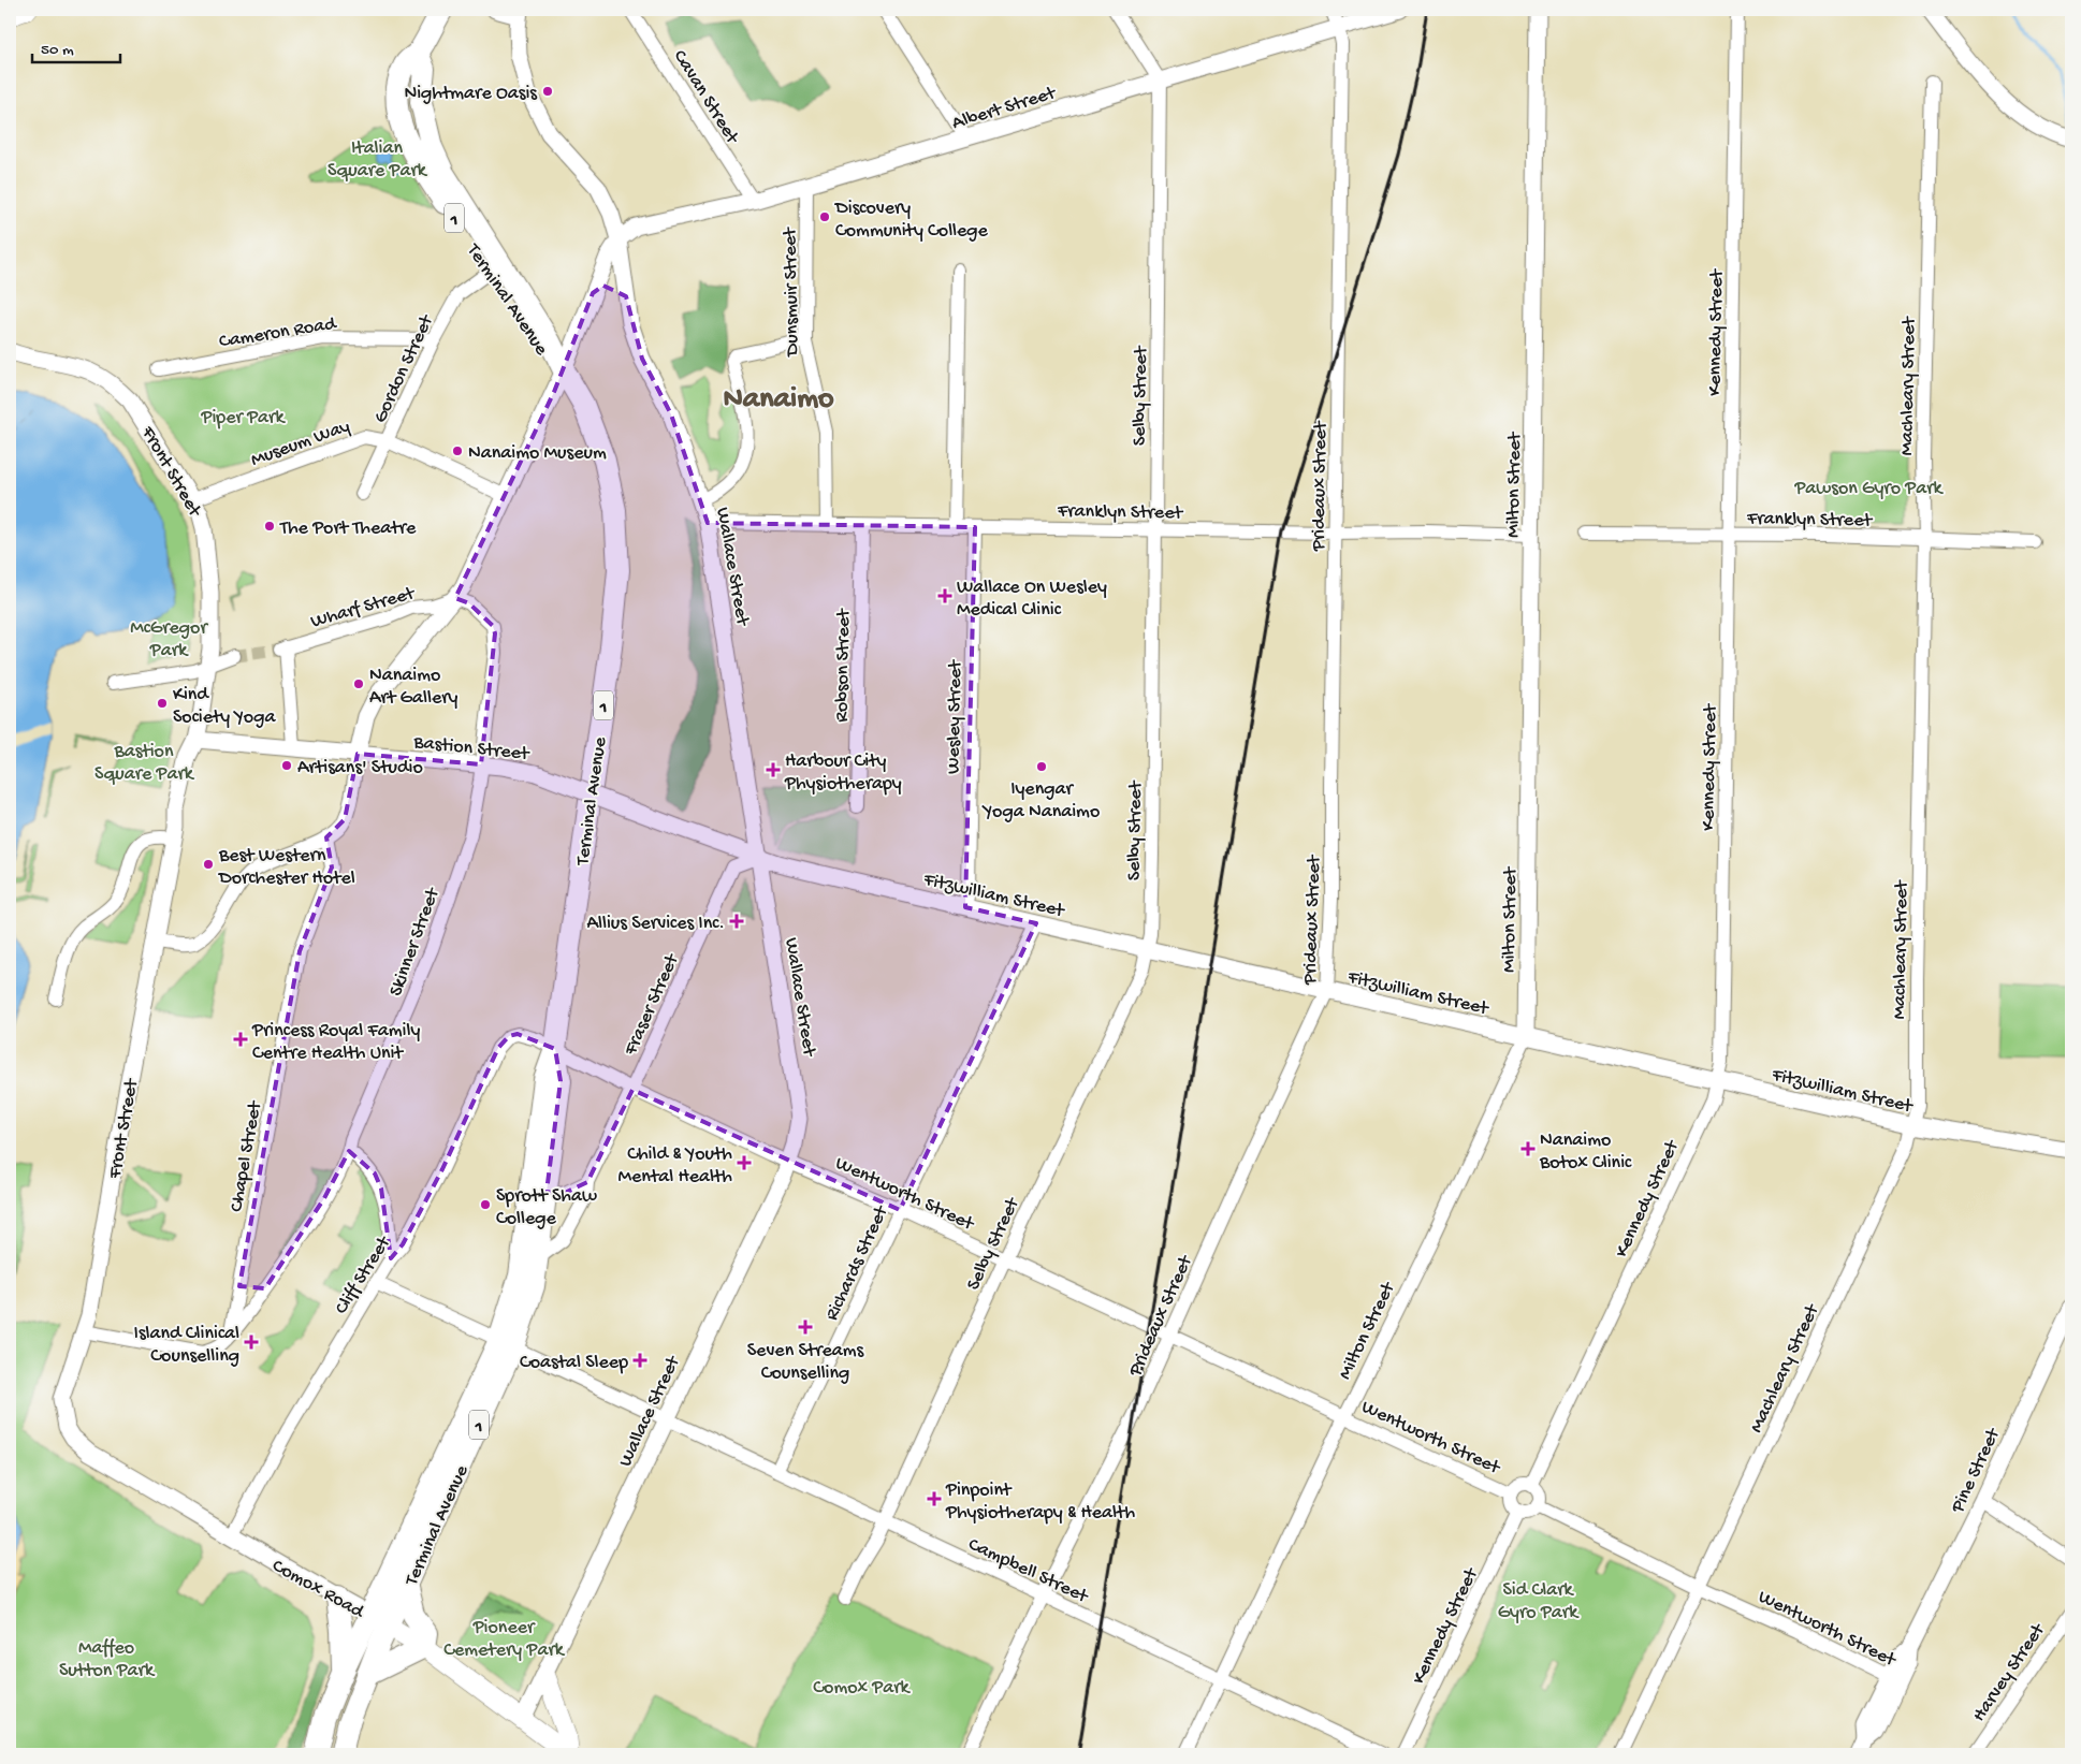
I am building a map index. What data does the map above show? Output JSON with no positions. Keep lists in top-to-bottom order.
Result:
{
  "streets": {
    "highway": ["1", "Terminal Avenue"],
    "main road": ["Comox Road"],
    "street": [
      "Cavan Street",
      "Albert Street",
      "Dunsmuir Street",
      "Cameron Road",
      "Kennedy Street",
      "Gordon Street",
      "Machleary Street",
      "Selby Street",
      "Museum Way",
      "Front Street",
      "Milton Street",
      "Prideaux Street",
      "Franklyn Street",
      "Wallace Street",
      "Wharf Street",
      "Robson Street",
      "Wesley Street",
      "Bastion Street",
      "Fitzwilliam Street",
      "Skinner Street",
      "Fraser Street",
      "Chapel Street",
      "Wentworth Street",
      "Richards Street",
      "Cliff Street",
      "Pine Street",
      "Campbell Street",
      "Harvey Street"
    ]
  },
  "crossings": [
    ["Cavan Street", "Albert Street"],
    ["Albert Street", "Dunsmuir Street"],
    ["Albert Street", "Selby Street"],
    ["Albert Street", "Prideaux Street"],
    ["Albert Street", "Wallace Street"],
    ["1", "Terminal Avenue"],
    ["1", "Comox Road"],
    ["Dunsmuir Street", "Franklyn Street"],
    ["Terminal Avenue", "Gordon Street"],
    ["Terminal Avenue", "Fraser Street"],
    ["Terminal Avenue", "Wentworth Street"],
    ["Terminal Avenue", "Campbell Street"],
    ["Terminal Avenue", "Comox Road"],
    ["Cameron Road", "Gordon Street"],
    ["Kennedy Street", "Franklyn Street"],
    ["Kennedy Street", "Fitzwilliam Street"],
    ["Kennedy Street", "Wentworth Street"],
    ["Gordon Street", "Museum Way"],
    ["Machleary Street", "Franklyn Street"],
    ["Machleary Street", "Fitzwilliam Street"],
    ["Machleary Street", "Wentworth Street"],
    ["Selby Street", "Franklyn Street"],
    ["Selby Street", "Fitzwilliam Street"],
    ["Selby Street", "Wentworth Street"],
    ["Selby Street", "Campbell Street"],
    ["Museum Way", "Front Street"],
    ["Front Street", "Bastion Street"],
    ["Front Street", "Comox Road"],
    ["Milton Street", "Franklyn Street"],
    ["Milton Street", "Fitzwilliam Street"],
    ["Milton Street", "Wentworth Street"],
    ["Milton Street", "Campbell Street"],
    ["Prideaux Street", "Franklyn Street"],
    ["Prideaux Street", "Fitzwilliam Street"],
    ["Prideaux Street", "Wentworth Street"],
    ["Prideaux Street", "Campbell Street"],
    ["Franklyn Street", "Wallace Street"],
    ["Franklyn Street", "Robson Street"],
    ["Franklyn Street", "Wesley Street"],
    ["Wallace Street", "Bastion Street"],
    ["Wallace Street", "Fitzwilliam Street"],
    ["Wallace Street", "Fraser Street"],
    ["Wallace Street", "Wentworth Street"],
    ["Wallace Street", "Campbell Street"],
    ["Wallace Street", "Comox Road"],
    ["Wharf Street", "Bastion Street"],
    ["Wharf Street", "Skinner Street"],
    ["Wesley Street", "Fitzwilliam Street"],
    ["Bastion Street", "Fitzwilliam Street"],
    ["Bastion Street", "Skinner Street"],
    ["Bastion Street", "Fraser Street"],
    ["Fitzwilliam Street", "Fraser Street"],
    ["Fitzwilliam Street", "Richards Street"],
    ["Skinner Street", "Chapel Street"],
    ["Fraser Street", "Wentworth Street"],
    ["Wentworth Street", "Richards Street"],
    ["Wentworth Street", "Cliff Street"],
    ["Wentworth Street", "Pine Street"],
    ["Richards Street", "Campbell Street"],
    ["Cliff Street", "Campbell Street"],
    ["Cliff Street", "Comox Road"]
  ],
  "districts": ["Nanaimo"],
  "parks": [
    "Italian Square Park",
    "Piper Park",
    "Pawson Gyro Park",
    "McGregor Park",
    "Bastion Square Park",
    "Sid Clark Gyro Park",
    "Pioneer Cemetery Park",
    "Maffeo Sutton Park",
    "Comox Park"
  ],
  "places": {
    "other": [
      "Nightmare Oasis",
      "Discovery Community College",
      "Nanaimo Museum",
      "The Port Theatre",
      "Nanaimo Art Gallery",
      "Kind Society Yoga",
      "Artisans' Studio",
      "Iyengar Yoga Nanaimo",
      "Best Western Dorchester Hotel",
      "Sprott Shaw College"
    ],
    "health": [
      "Wallace On Wesley Medical Clinic",
      "Harbour City Physiotherapy",
      "Allius Services Inc.",
      "Princess Royal Family Centre Health Unit",
      "Nanaimo Botox Clinic",
      "Child & Youth Mental Health",
      "Seven Streams Counselling",
      "Island Clinical Counselling",
      "Coastal Sleep",
      "Pinpoint Physiotherapy & Health"
    ]
  },
  "scale_bar": "50 m"
}
